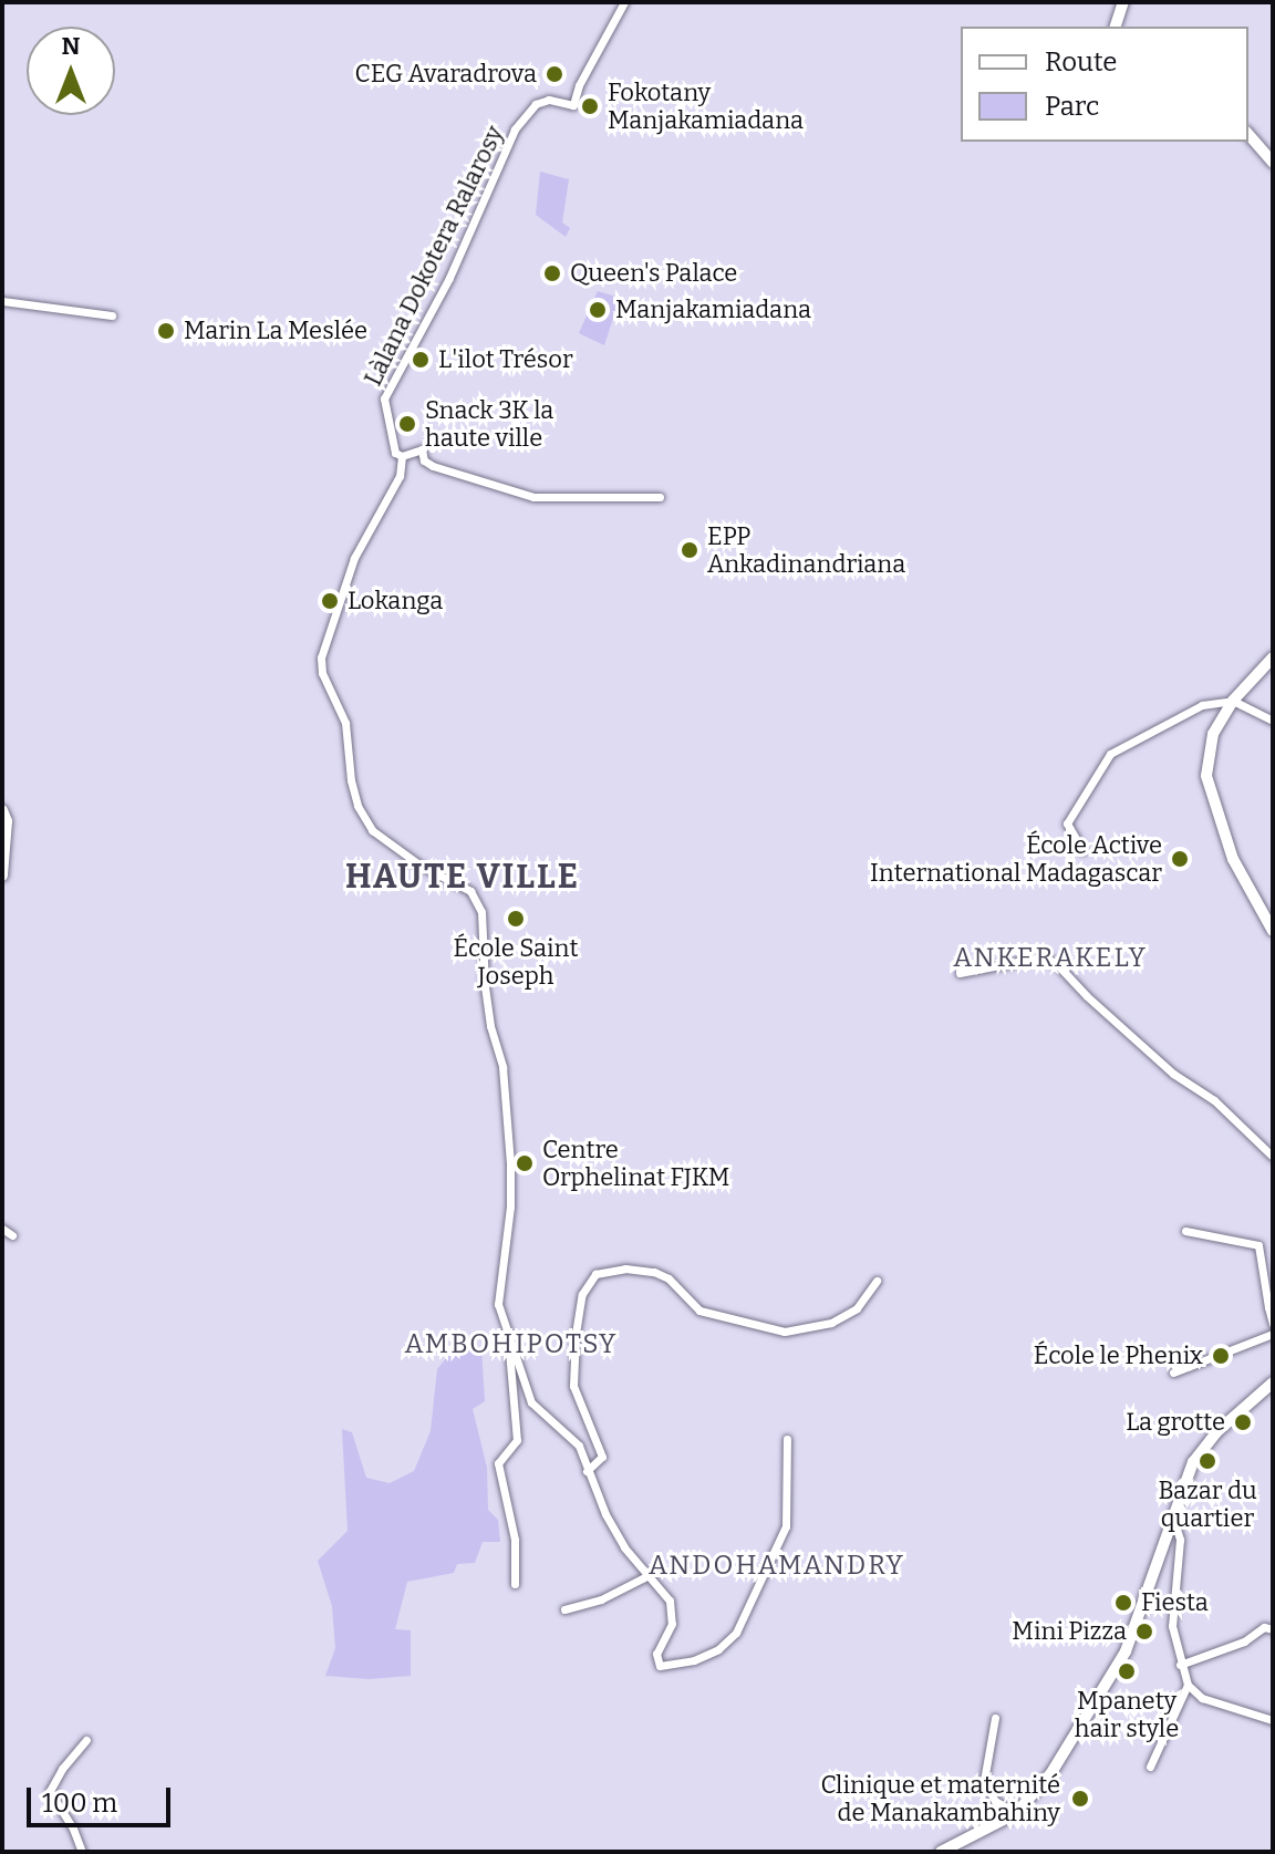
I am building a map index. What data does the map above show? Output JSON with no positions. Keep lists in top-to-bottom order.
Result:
{
  "streets": {
    "street": ["Làlana Dokotera Ralarosy"]
  },
  "districts": [
    "HAUTE VILLE",
    "ANKERAKELY",
    "AMBOHIPOTSY",
    "ANDOHAMANDRY"
  ],
  "places": [
    "CEG Avaradrova",
    "Fokotany Manjakamiadana",
    "Queen's Palace",
    "Manjakamiadana",
    "Marin La Meslée",
    "L'ilot Trésor",
    "Snack 3K la haute ville",
    "EPP Ankadinandriana",
    "Lokanga",
    "École Active International Madagascar",
    "École Saint Joseph",
    "Centre Orphelinat FJKM",
    "École le Phenix",
    "La grotte",
    "Bazar du quartier",
    "Fiesta",
    "Mini Pizza",
    "Mpanety hair style",
    "Clinique et maternité de Manakambahiny"
  ],
  "legend": ["Route", "Parc"],
  "scale_bar": "100 m",
  "north": "top"
}
